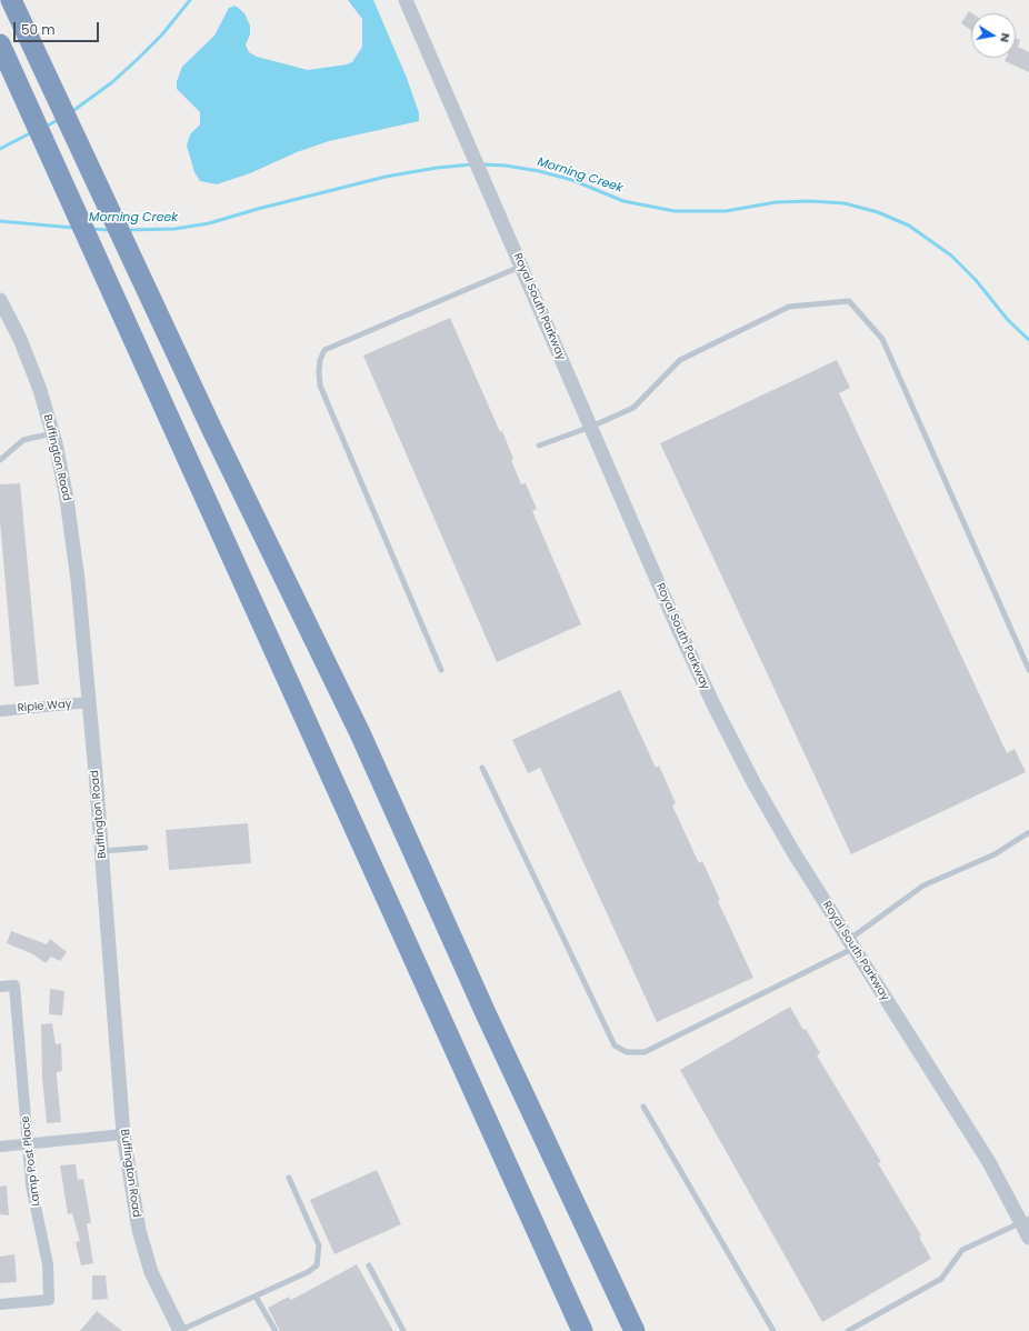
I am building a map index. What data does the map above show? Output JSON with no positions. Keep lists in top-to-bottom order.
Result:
{
  "streets": {
    "street": [
      "Royal South Parkway",
      "Buffington Road",
      "Riple Way",
      "Lamp Post Place"
    ]
  },
  "crossings": [
    ["Buffington Road", "Riple Way"]
  ],
  "water": ["Morning Creek"],
  "scale_bar": "50 m",
  "north": "right"
}
